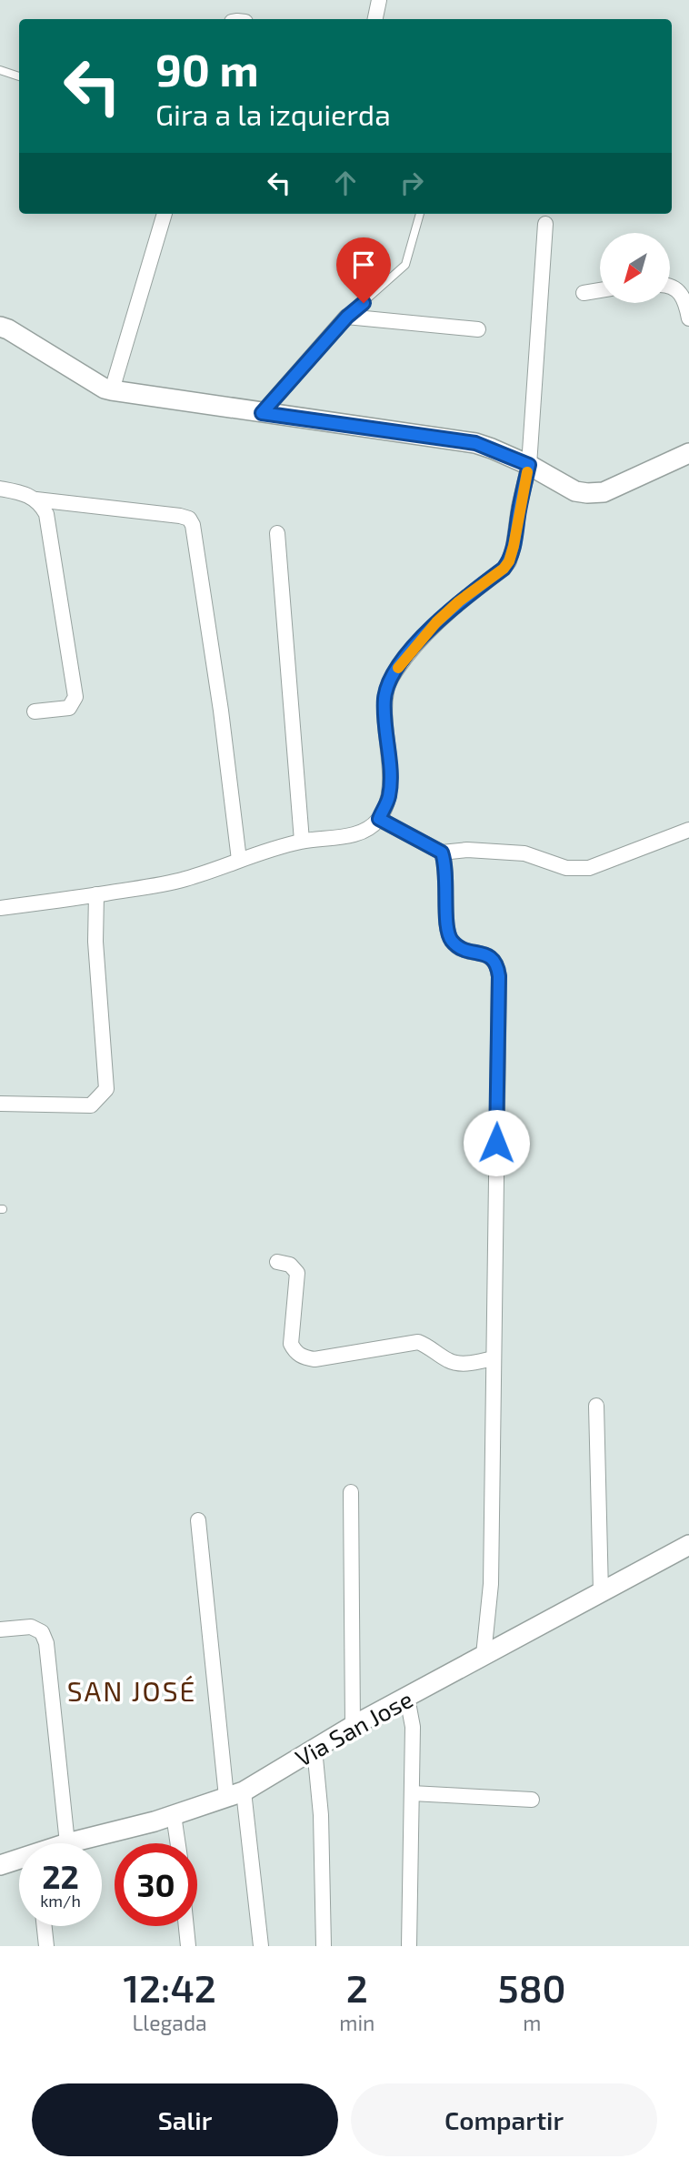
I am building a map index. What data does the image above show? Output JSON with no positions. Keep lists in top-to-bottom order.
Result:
{
  "streets": {
    "street": ["Via San Jose"]
  },
  "districts": ["SAN JOSÉ"],
  "north": "bottom left",
  "page": {
    "turn": ["90 m", "Gira a la izquierda"],
    "speed": "22 km/h",
    "limit": "30",
    "eta": [
      "12:42",
      "Llegada",
      "2",
      "min",
      "580",
      "m"
    ],
    "buttons": ["Salir", "Compartir"]
  }
}
